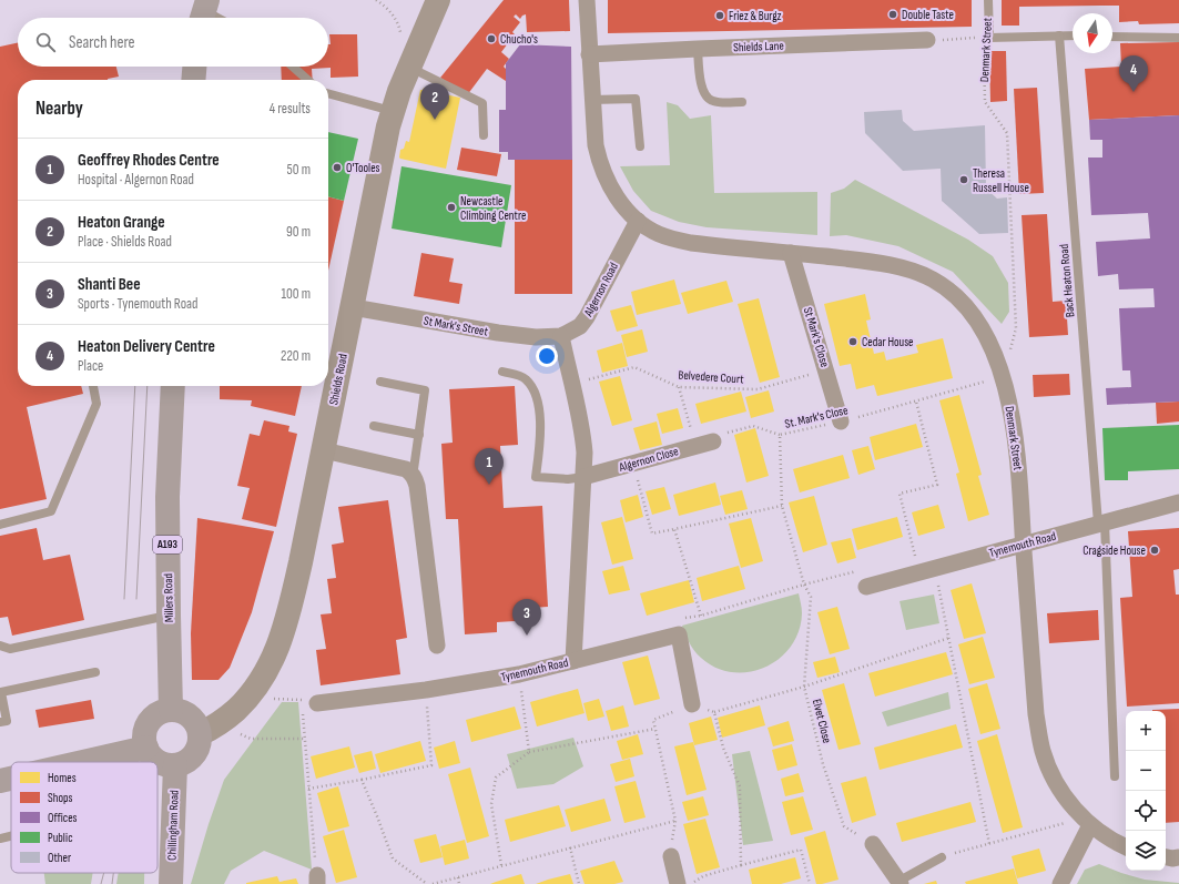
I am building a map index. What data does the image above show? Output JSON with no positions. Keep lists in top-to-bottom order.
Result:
{
  "streets": {
    "main road": [
      "Shields Road",
      "A193",
      "Millers Road",
      "Chillingham Road"
    ],
    "street": [
      "Shields Lane",
      "Denmark Street",
      "Algernon Road",
      "St Mark's Street",
      "St Mark's Close",
      "Algernon Close",
      "Tynemouth Road"
    ],
    "lane": ["Back Heaton Road"],
    "path": ["Belvedere Court", "St. Mark's Close", "Elvet Close"]
  },
  "crossings": [
    ["Denmark Street", "St. Mark's Close"],
    ["Denmark Street", "Tynemouth Road"],
    ["Back Heaton Road", "Tynemouth Road"],
    ["Algernon Road", "St Mark's Street"],
    ["St Mark's Street", "Shields Road"],
    ["St Mark's Close", "Belvedere Court"],
    ["St Mark's Close", "St. Mark's Close"],
    ["Shields Road", "Millers Road"],
    ["Shields Road", "Chillingham Road"],
    ["St. Mark's Close", "Elvet Close"],
    ["Millers Road", "Chillingham Road"]
  ],
  "places": [
    "Double Taste",
    "Friez & Burgz",
    "Chucho's",
    "O'Tooles",
    "Theresa Russell House",
    "Newcastle Climbing Centre",
    "Cedar House",
    "Cragside House"
  ],
  "legend": [
    "Homes",
    "Shops",
    "Offices",
    "Public",
    "Other"
  ],
  "north": "bottom",
  "page": {
    "search": "Search here",
    "pins": [
      "4",
      "2",
      "1",
      "3"
    ],
    "heading": ["Nearby", "4 results"],
    "list": [
      {
        "mark": "1",
        "name": "Geoffrey Rhodes Centre",
        "note": "Hospital · Algernon Road",
        "value": "50 m"
      },
      {
        "mark": "2",
        "name": "Heaton Grange",
        "note": "Place · Shields Road",
        "value": "90 m"
      },
      {
        "mark": "3",
        "name": "Shanti Bee",
        "note": "Sports · Tynemouth Road",
        "value": "100 m"
      },
      {
        "mark": "4",
        "name": "Heaton Delivery Centre",
        "note": "Place",
        "value": "220 m"
      }
    ],
    "map_buttons": ["+", "−"]
  }
}
